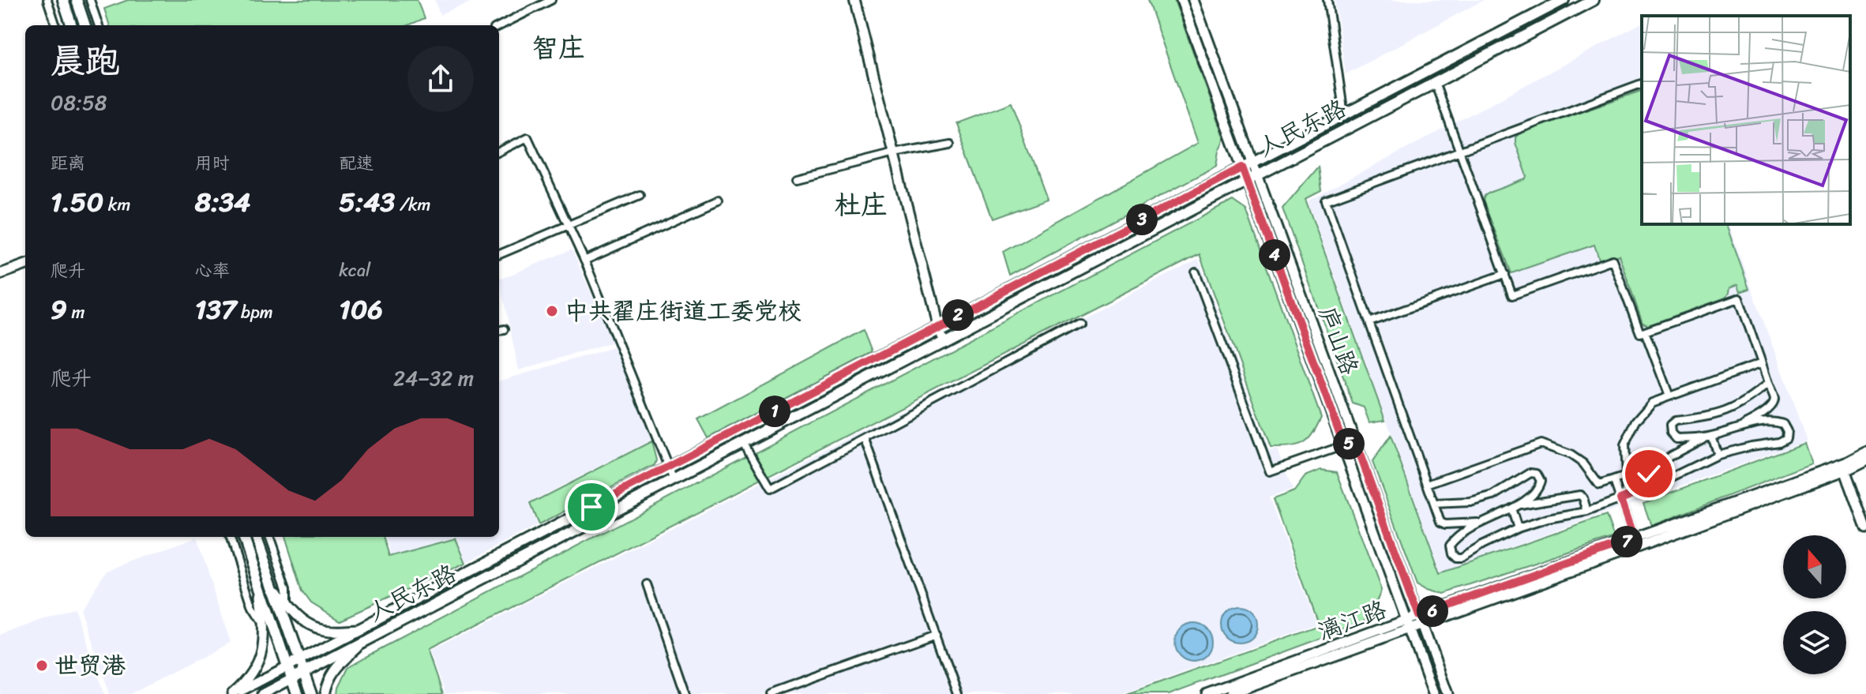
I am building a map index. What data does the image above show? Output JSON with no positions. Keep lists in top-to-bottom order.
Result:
{
  "streets": {
    "main road": ["人民东路", "庐山路", "漓江路"]
  },
  "crossings": [
    ["人民东路", "庐山路"],
    ["庐山路", "漓江路"]
  ],
  "districts": ["智庄", "杜庄"],
  "places": ["中共翟庄街道工委党校", "世贸港"],
  "north": "top",
  "page": {
    "heading": ["晨跑", "08:58"],
    "stats": [
      ["距离", "1.50 km"],
      ["用时", "8:34"],
      ["配速", "5:43 /km"],
      ["爬升", "9 m"],
      ["心率", "137 bpm"],
      ["kcal", "106"]
    ],
    "pins": [
      "3",
      "4",
      "2",
      "1",
      "5",
      "7",
      "6"
    ],
    "chart": ["爬升", "24–32 m"]
  }
}
